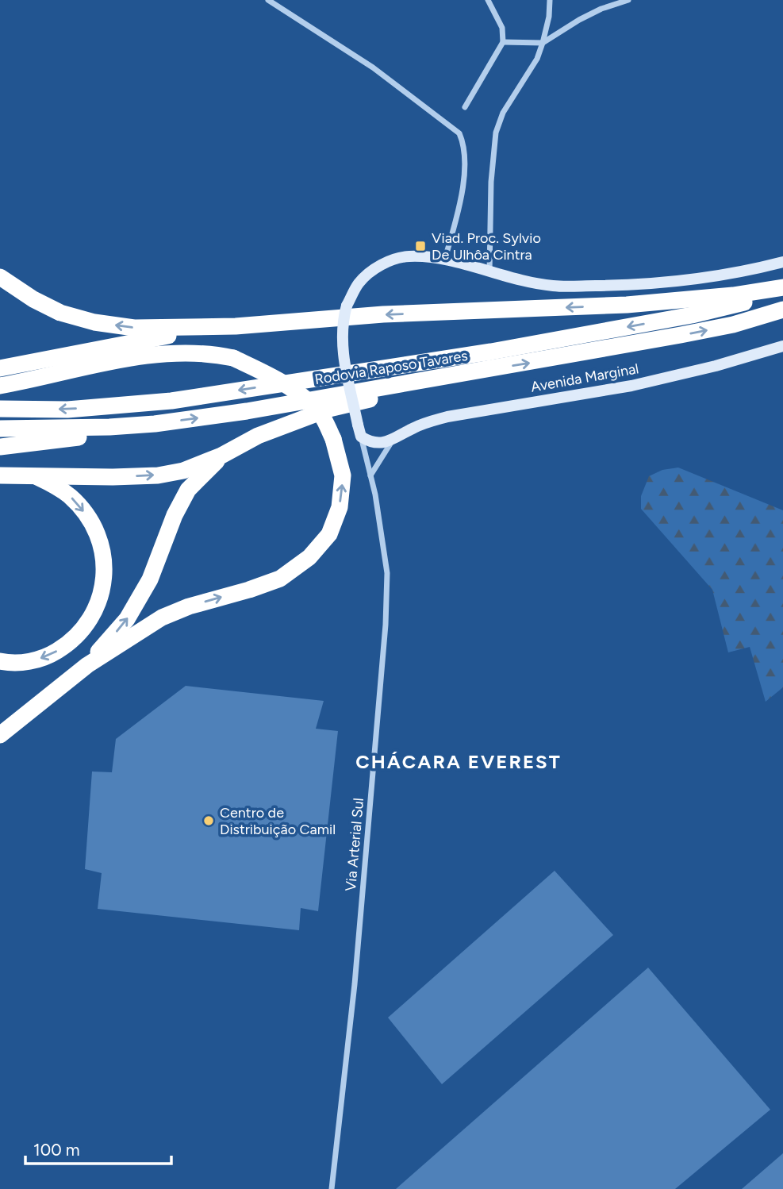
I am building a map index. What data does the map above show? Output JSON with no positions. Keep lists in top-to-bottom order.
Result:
{
  "streets": {
    "highway": ["Rodovia Raposo Tavares"],
    "main road": ["Avenida Marginal"],
    "street": ["Via Arterial Sul"]
  },
  "crossings": [
    ["Avenida Marginal", "Via Arterial Sul"]
  ],
  "districts": ["CHÁCARA EVEREST"],
  "places": {
    "transit": ["Viad. Proc. Sylvio De Ulhôa Cintra"],
    "other": ["Centro de Distribuição Camil"]
  },
  "scale_bar": "100 m"
}
